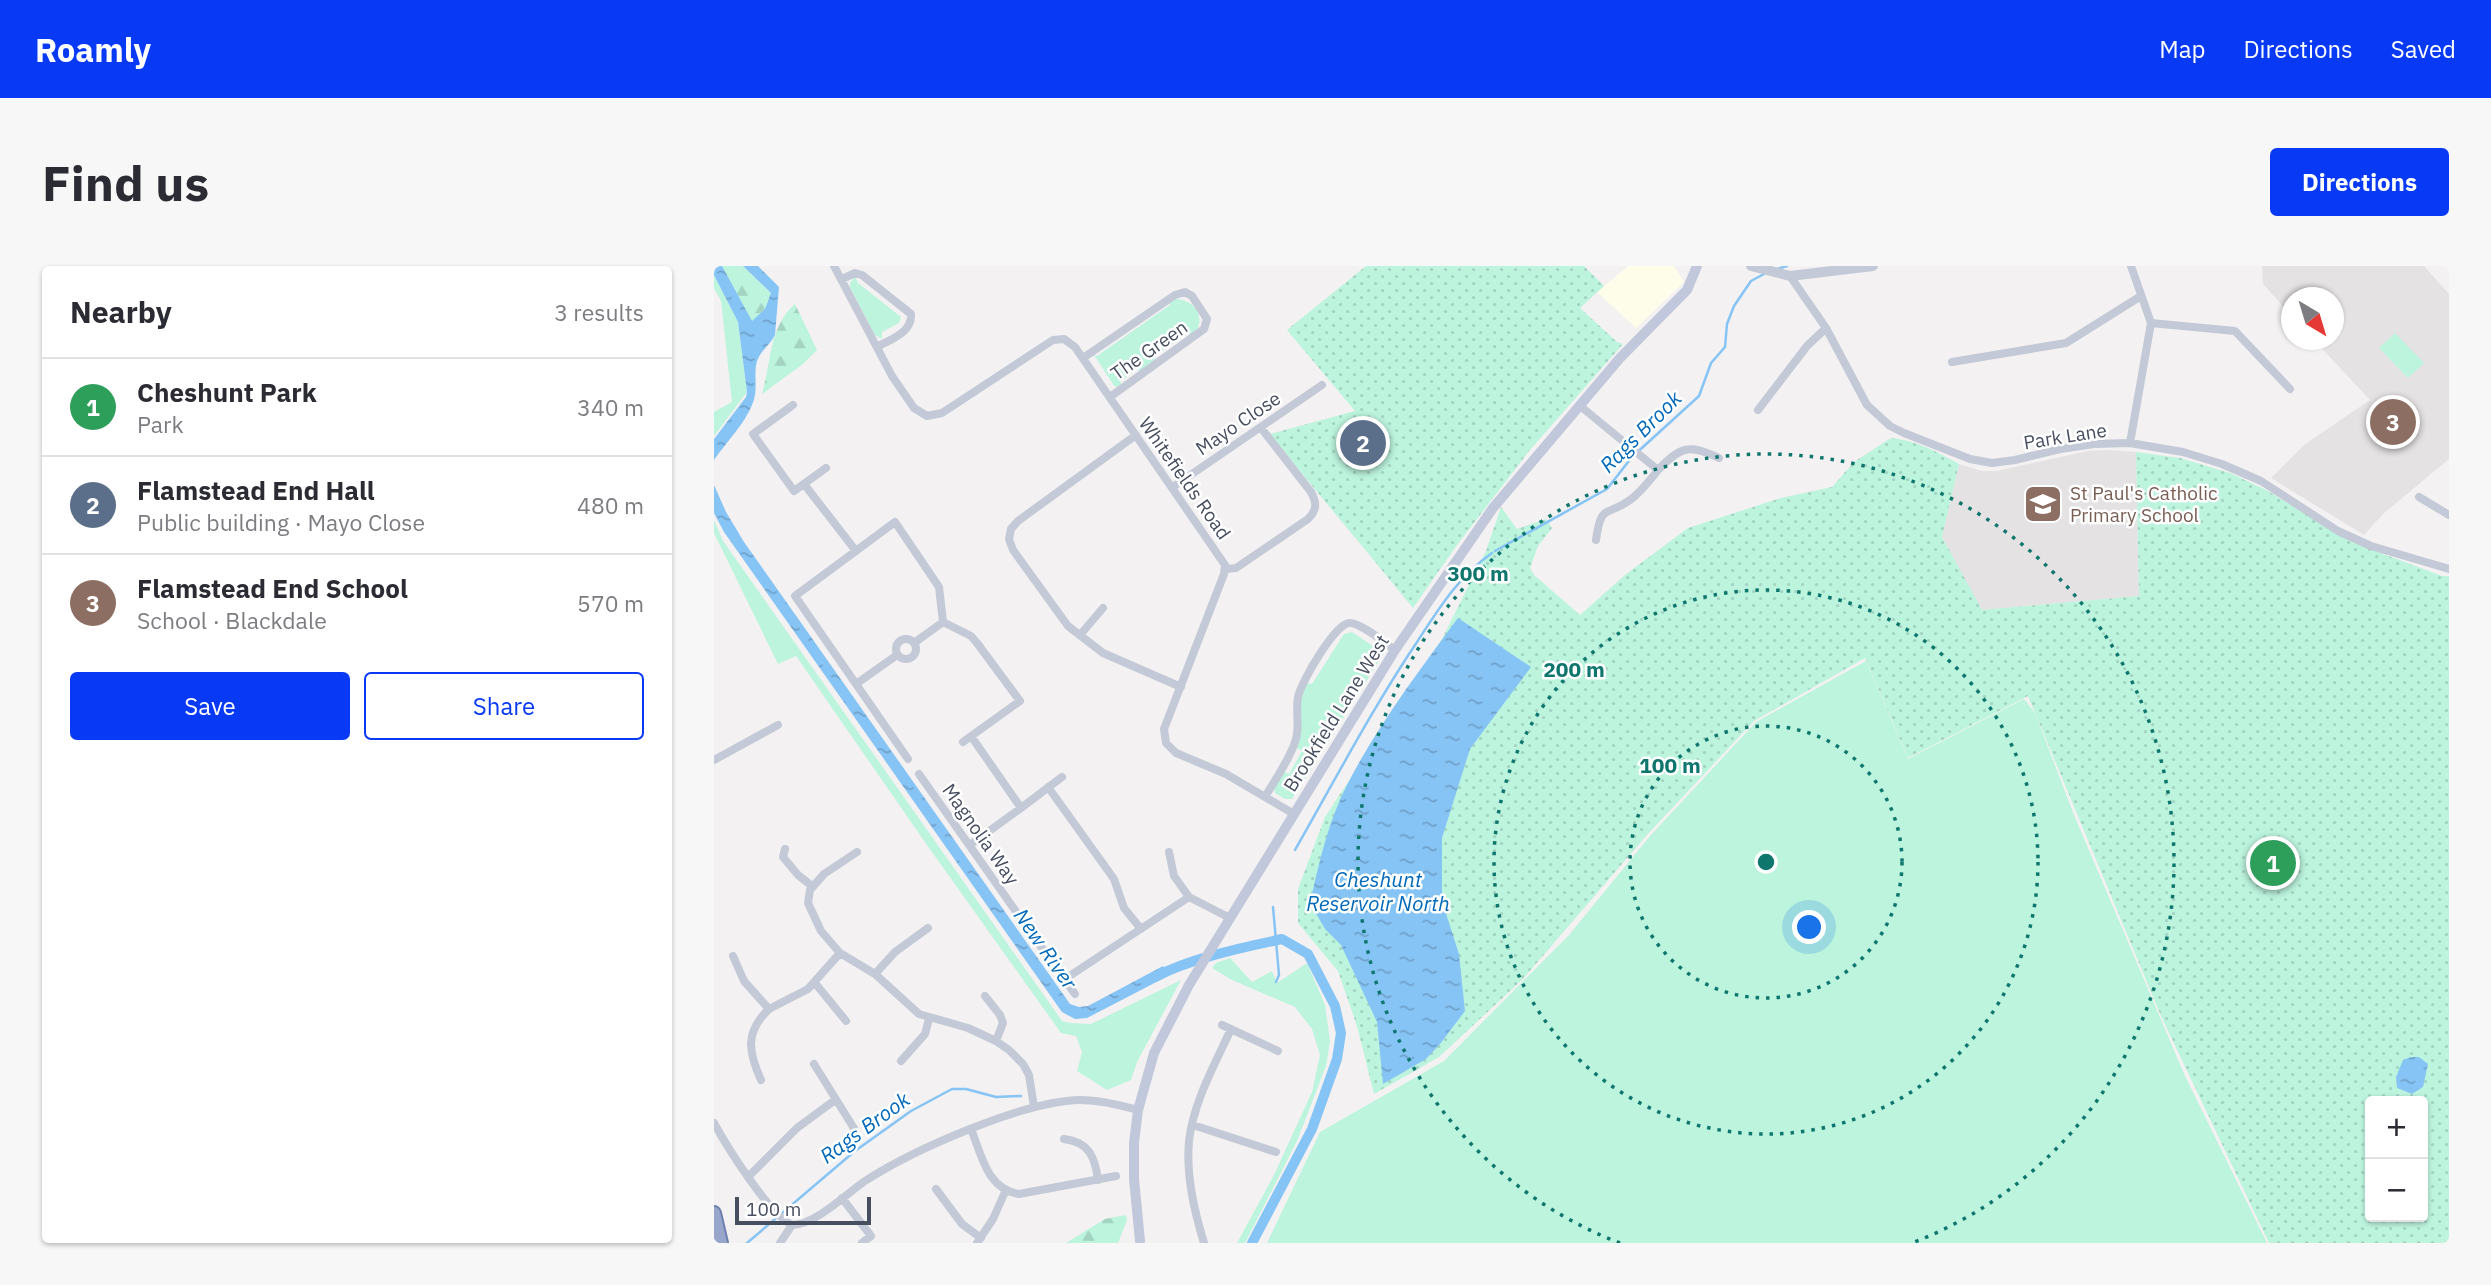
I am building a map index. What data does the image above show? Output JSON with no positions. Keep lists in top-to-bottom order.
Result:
{
  "streets": {
    "main road": ["Brookfield Lane West"],
    "street": [
      "The Green",
      "Mayo Close",
      "Park Lane",
      "Whitefields Road",
      "Magnolia Way"
    ]
  },
  "crossings": [
    ["The Green", "Whitefields Road"],
    ["Mayo Close", "Whitefields Road"],
    ["Whitefields Road", "Brookfield Lane West"]
  ],
  "water": ["Rags Brook", "Cheshunt Reservoir North", "New River"],
  "places": {
    "school or university": ["St Paul's Catholic Primary School"]
  },
  "scale_bar": "100 m",
  "north": "bottom right",
  "page": {
    "header": "Roamly",
    "nav": ["Map", "Directions", "Saved"],
    "buttons": [
      "Directions",
      ["Save", "Share"]
    ],
    "title": "Find us",
    "heading": ["Nearby", "3 results"],
    "list": [
      {
        "mark": "1",
        "name": "Cheshunt Park",
        "note": "Park",
        "value": "340 m"
      },
      {
        "mark": "2",
        "name": "Flamstead End Hall",
        "note": "Public building · Mayo Close",
        "value": "480 m"
      },
      {
        "mark": "3",
        "name": "Flamstead End School",
        "note": "School · Blackdale",
        "value": "570 m"
      }
    ],
    "pins": ["3", "2", "1"],
    "map_buttons": ["+", "−"],
    "scale": "100 m"
  },
  "rings": ["300 m", "200 m", "100 m"]
}
